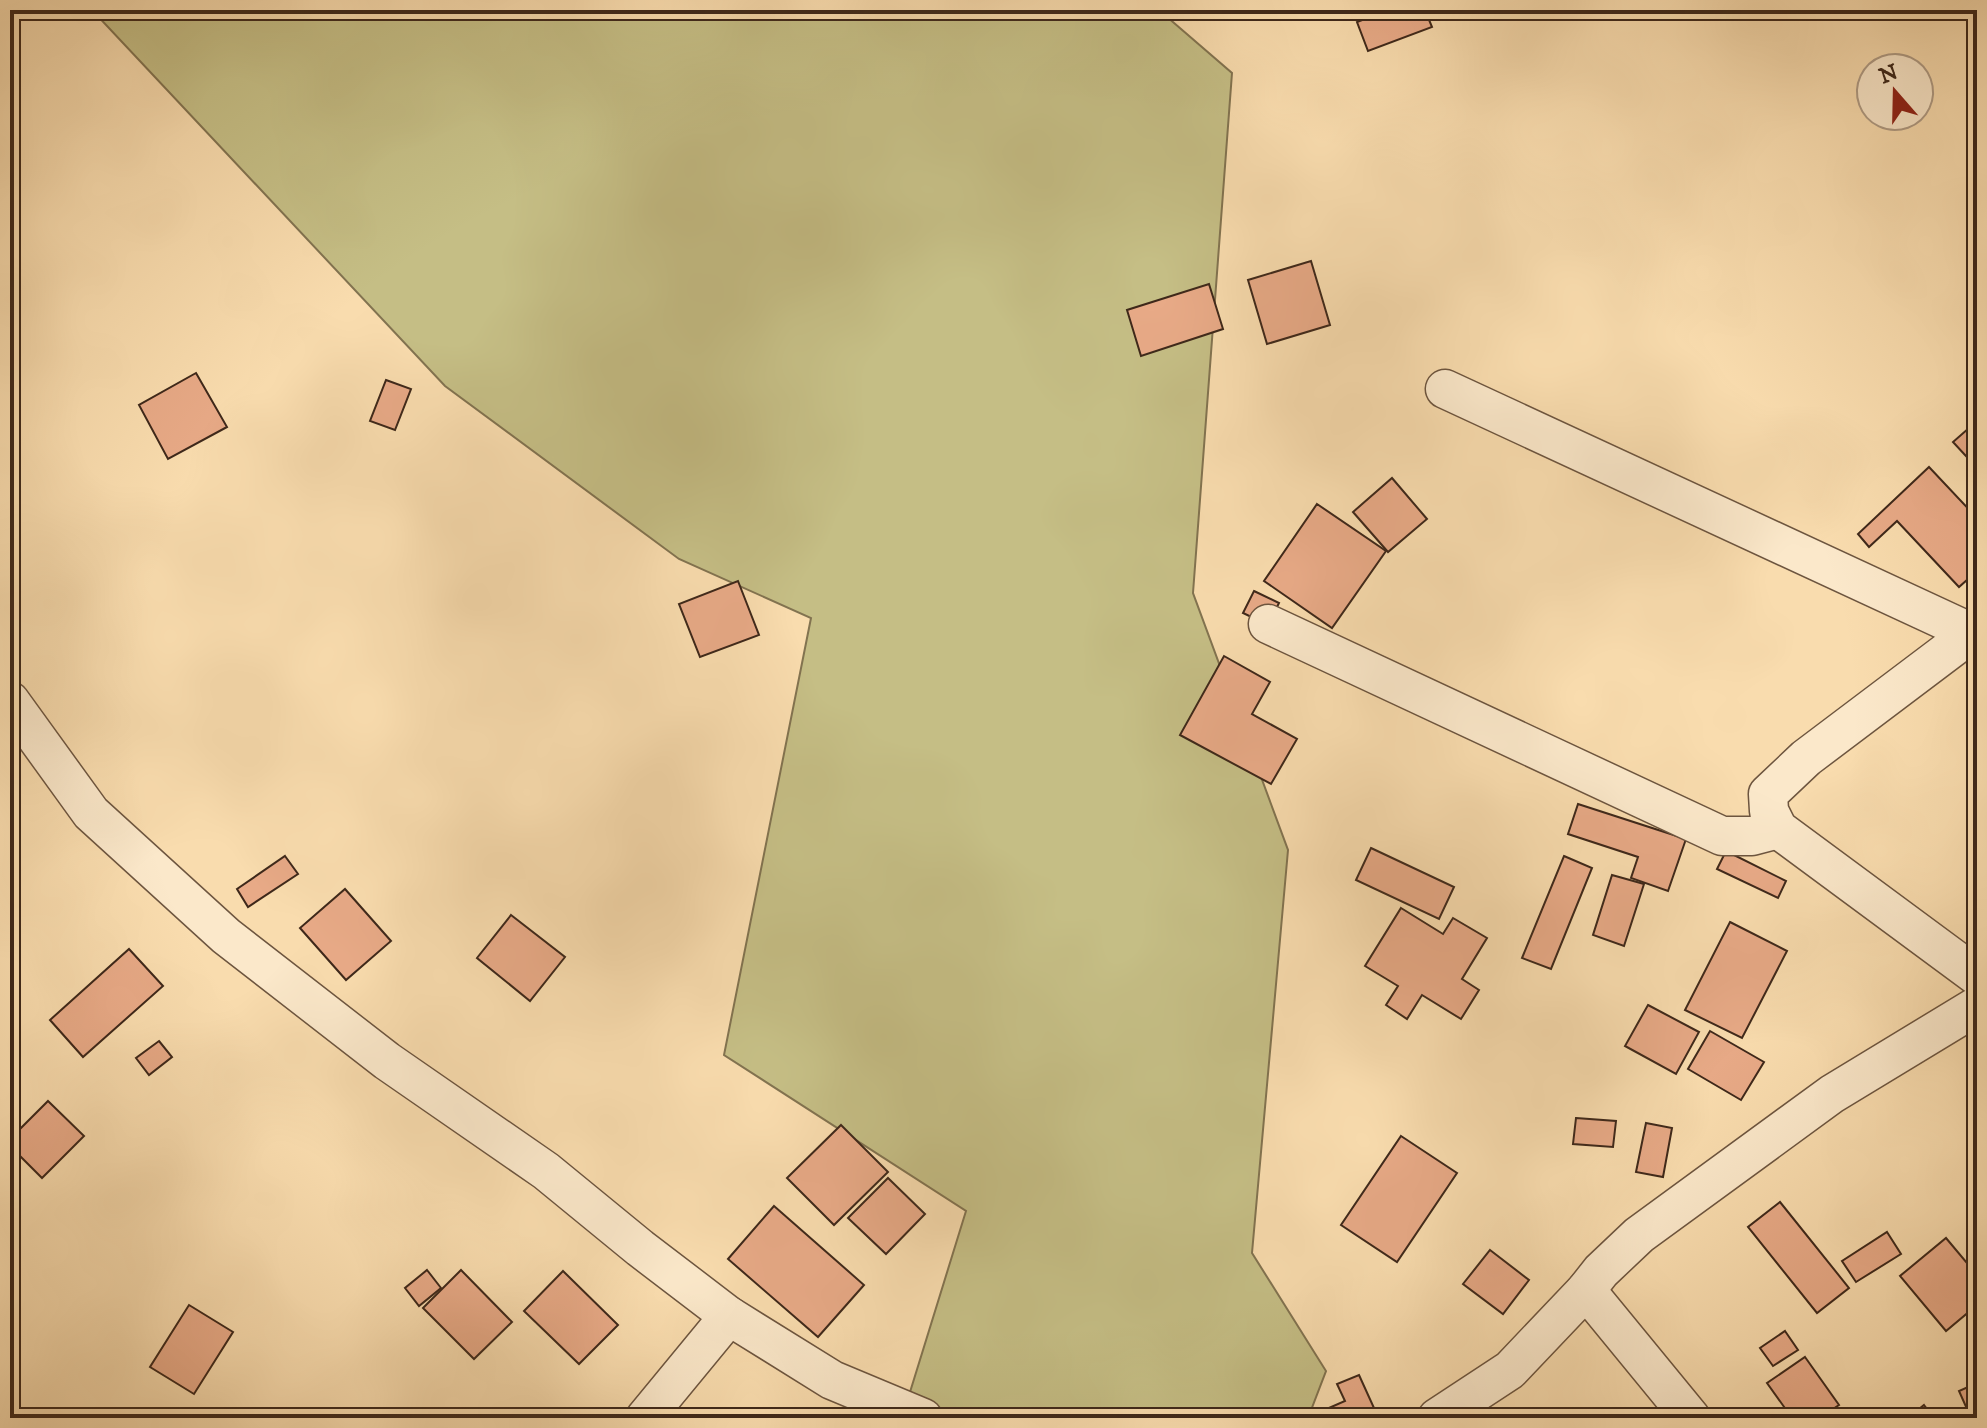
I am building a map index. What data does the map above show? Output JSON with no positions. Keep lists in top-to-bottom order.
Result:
{
  "north": "top"
}
